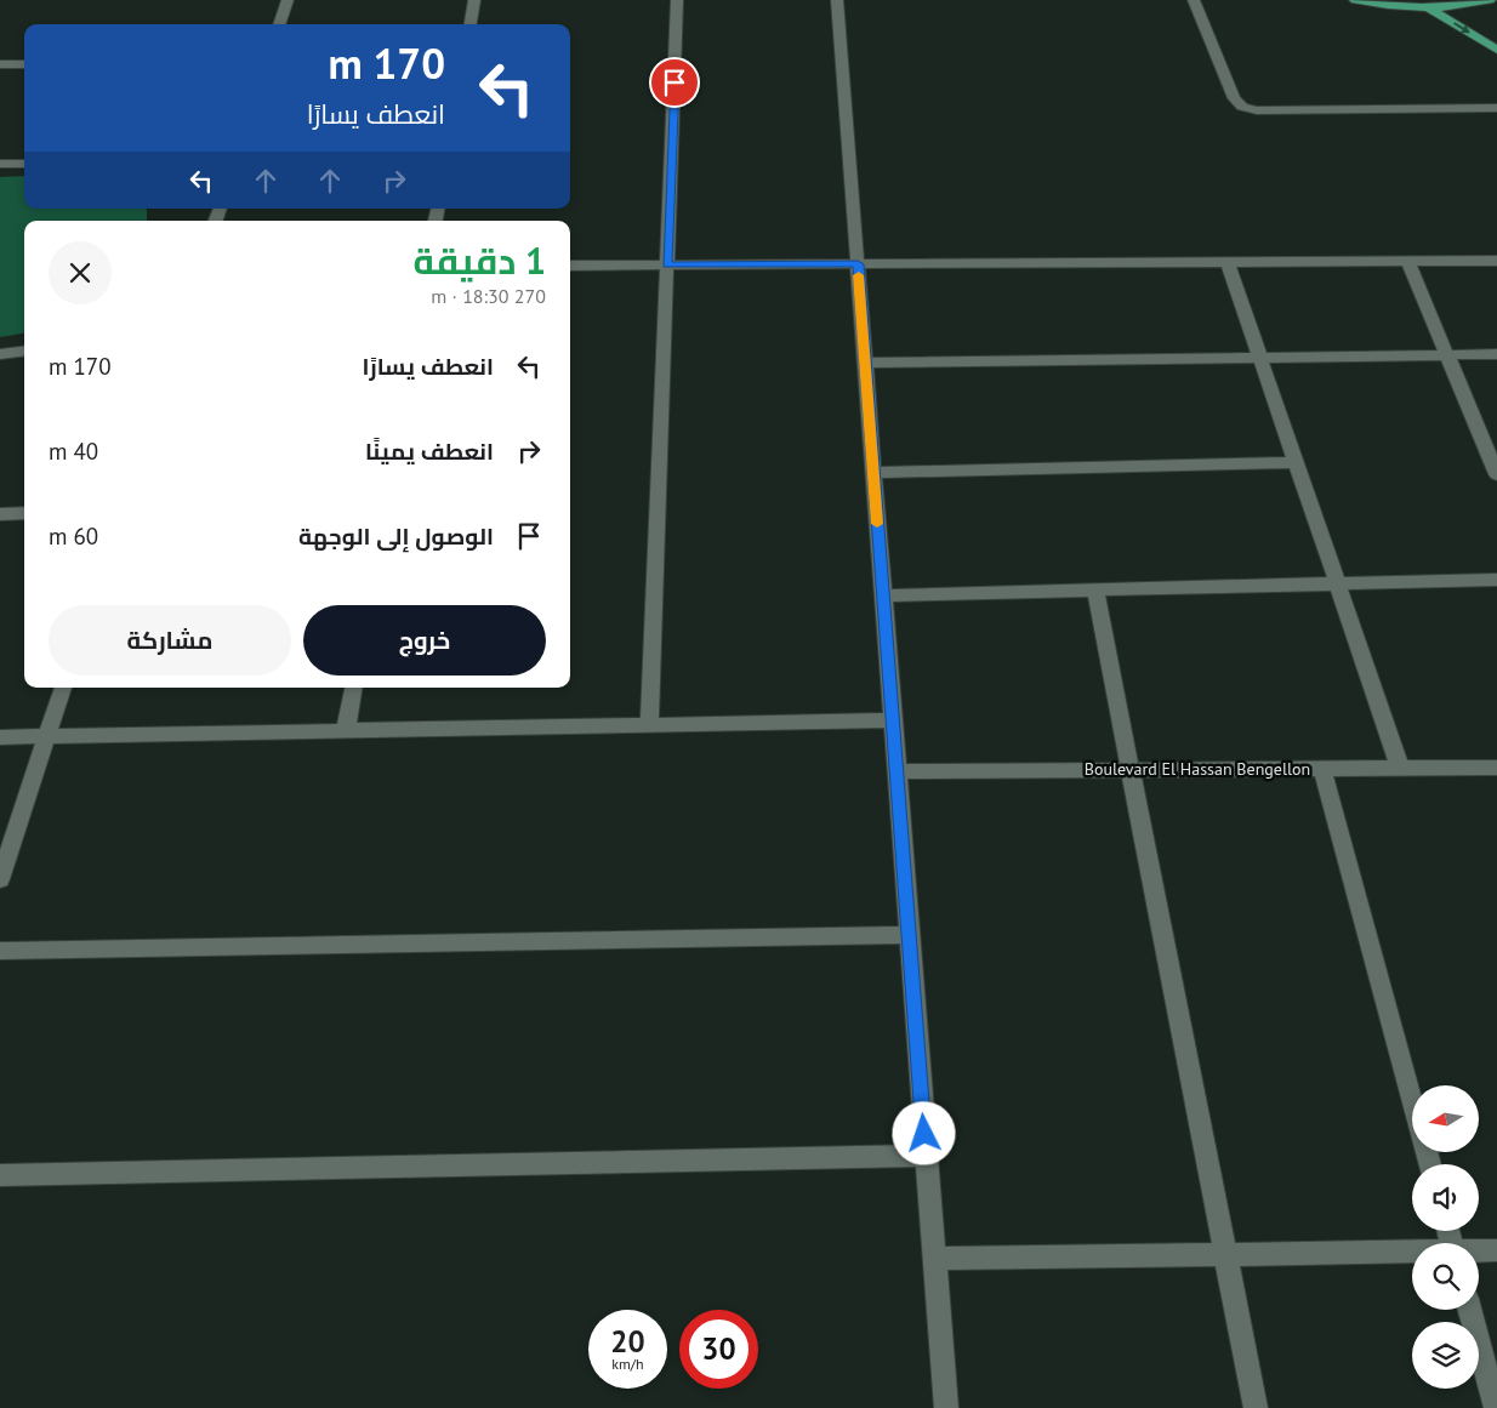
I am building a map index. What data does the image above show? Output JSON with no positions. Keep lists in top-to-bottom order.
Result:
{
  "streets": {
    "street": ["Boulevard El Hassan Bengellon"]
  },
  "north": "left",
  "page": {
    "turn": ["170 m", "انعطف يسارًا"],
    "heading": ["1 دقيقة", "270 m · 18:30"],
    "list": [
      {
        "name": "انعطف يسارًا",
        "value": "170 m"
      },
      {
        "name": "انعطف يمينًا",
        "value": "40 m"
      },
      {
        "name": "الوصول إلى الوجهة",
        "value": "60 m"
      }
    ],
    "buttons": ["خروج", "مشاركة"],
    "speed": "20 km/h",
    "limit": "30"
  }
}
